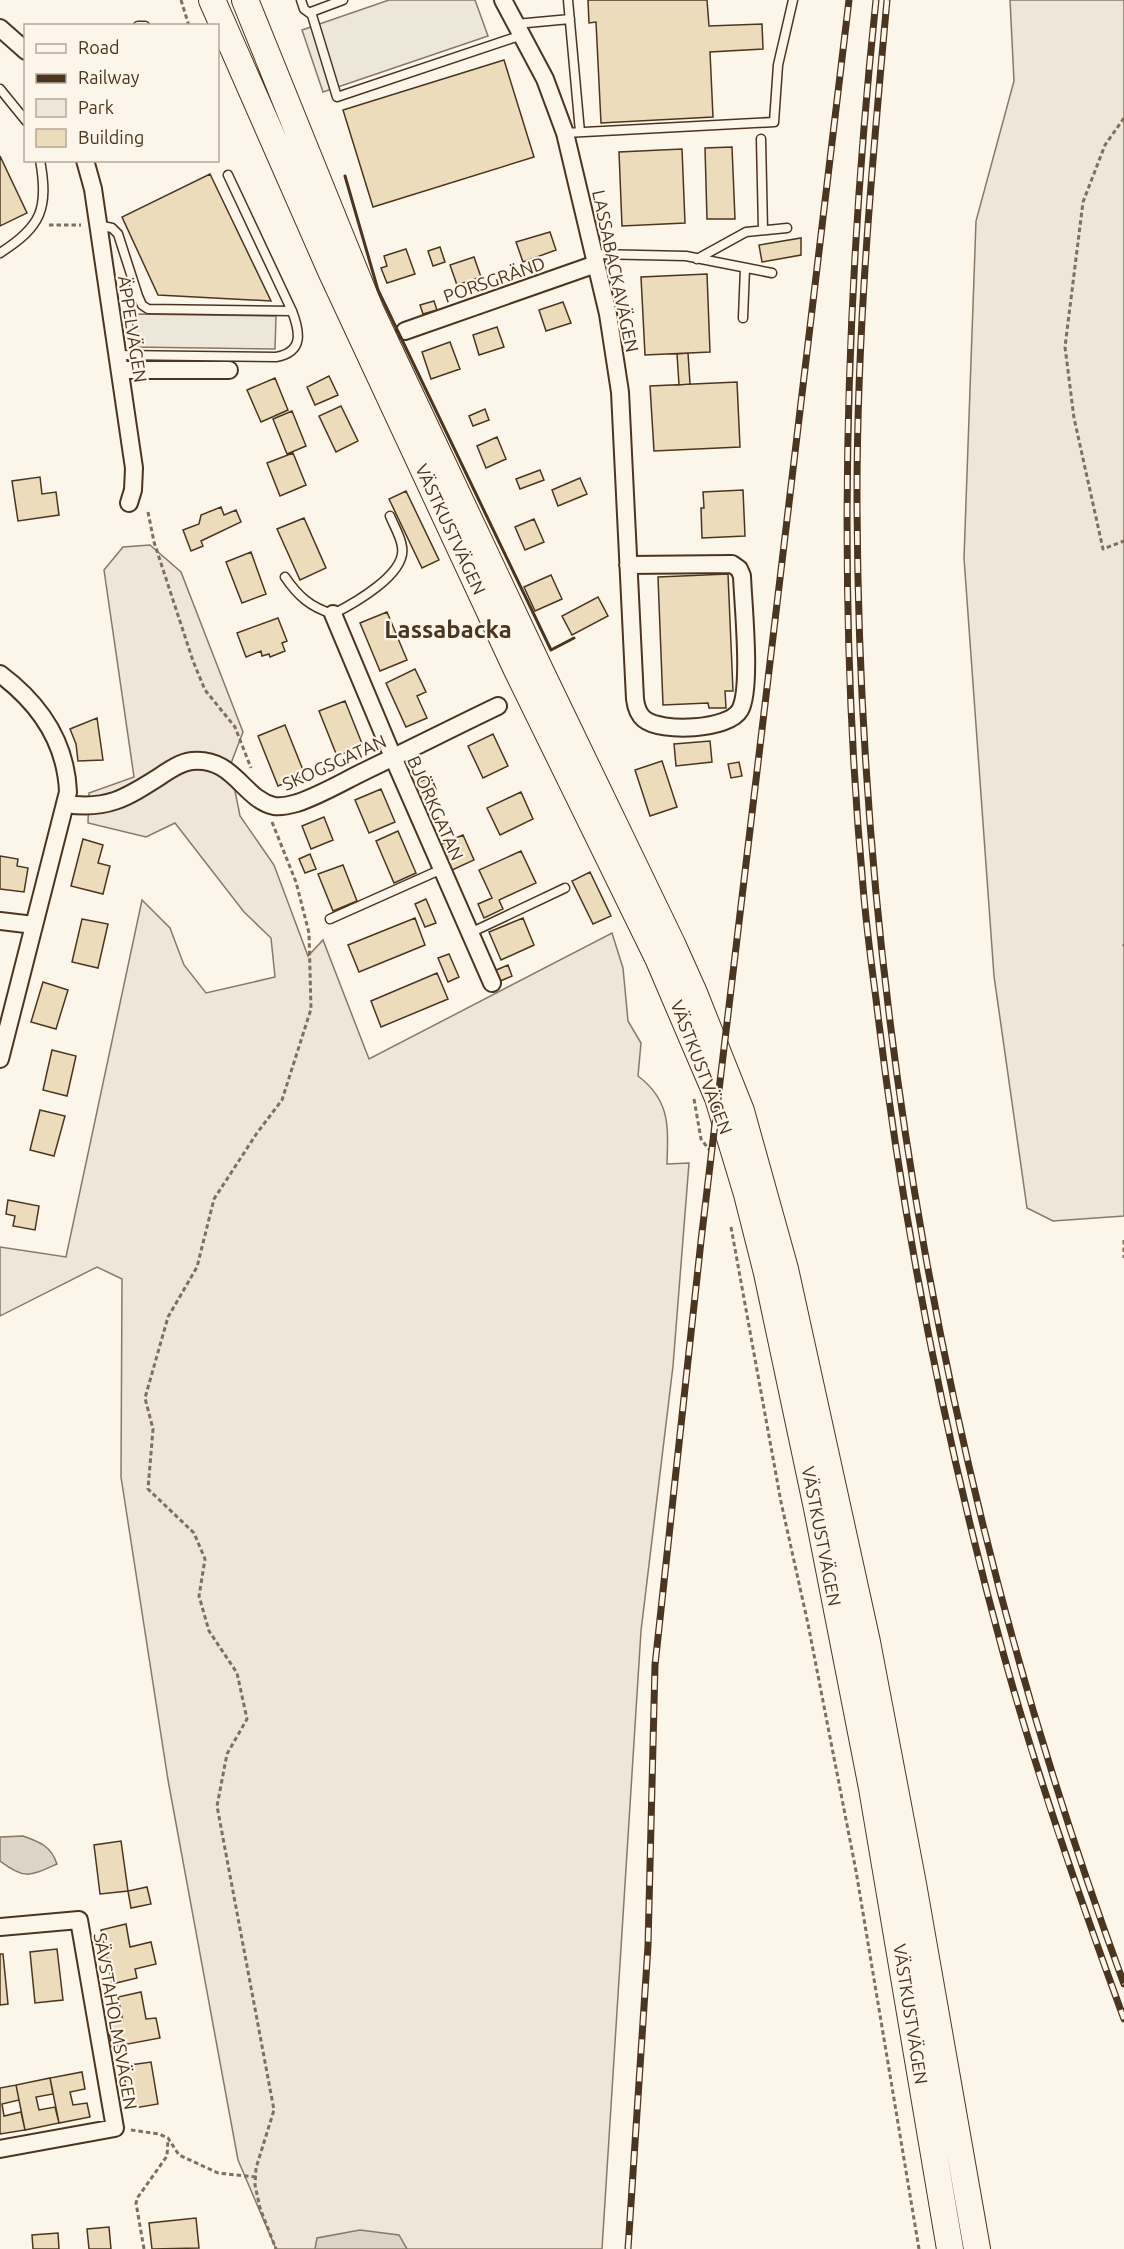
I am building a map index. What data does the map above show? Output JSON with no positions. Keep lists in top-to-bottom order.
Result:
{
  "streets": {
    "main road": ["VÄSTKUSTVÄGEN"],
    "street": [
      "LASSABACKAVÄGEN",
      "PORSGRÄND",
      "ÄPPELVÄGEN",
      "SKOGSGATAN",
      "BJÖRKGATAN",
      "SÄVSTAHOLMSVÄGEN"
    ]
  },
  "crossings": [
    ["LASSABACKAVÄGEN", "PORSGRÄND"],
    ["SKOGSGATAN", "BJÖRKGATAN"]
  ],
  "districts": ["Lassabacka"],
  "legend": [
    "Road",
    "Railway",
    "Park",
    "Building"
  ]
}
